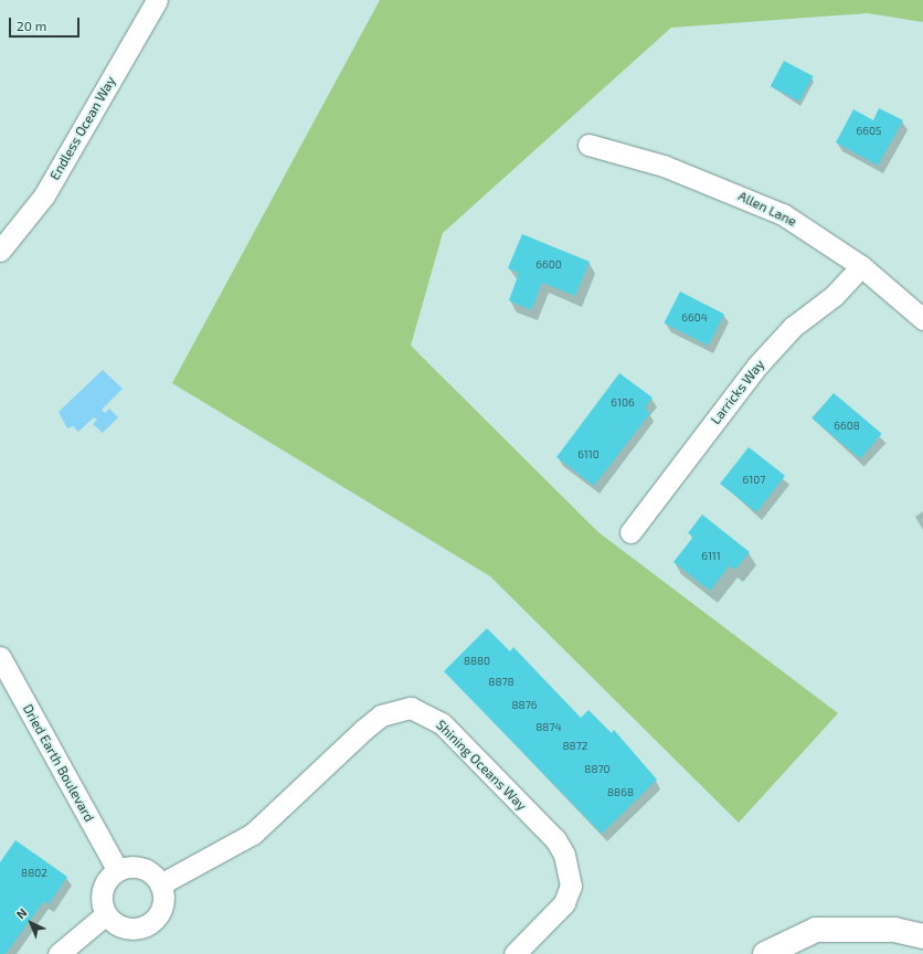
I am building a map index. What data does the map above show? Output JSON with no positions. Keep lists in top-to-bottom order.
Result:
{
  "streets": {
    "street": [
      "Endless Ocean Way",
      "Allen Lane",
      "Larricks Way",
      "Dried Earth Boulevard",
      "Shining Oceans Way"
    ]
  },
  "crossings": [
    ["Allen Lane", "Larricks Way"],
    ["Dried Earth Boulevard", "Shining Oceans Way"]
  ],
  "house_numbers": [
    "6605",
    "6600",
    "6604",
    "6106",
    "6608",
    "6110",
    "6107",
    "6111",
    "8880",
    "8878",
    "8876",
    "8874",
    "8872",
    "8870",
    "8868",
    "8802"
  ],
  "scale_bar": "20 m",
  "north": "top left"
}
